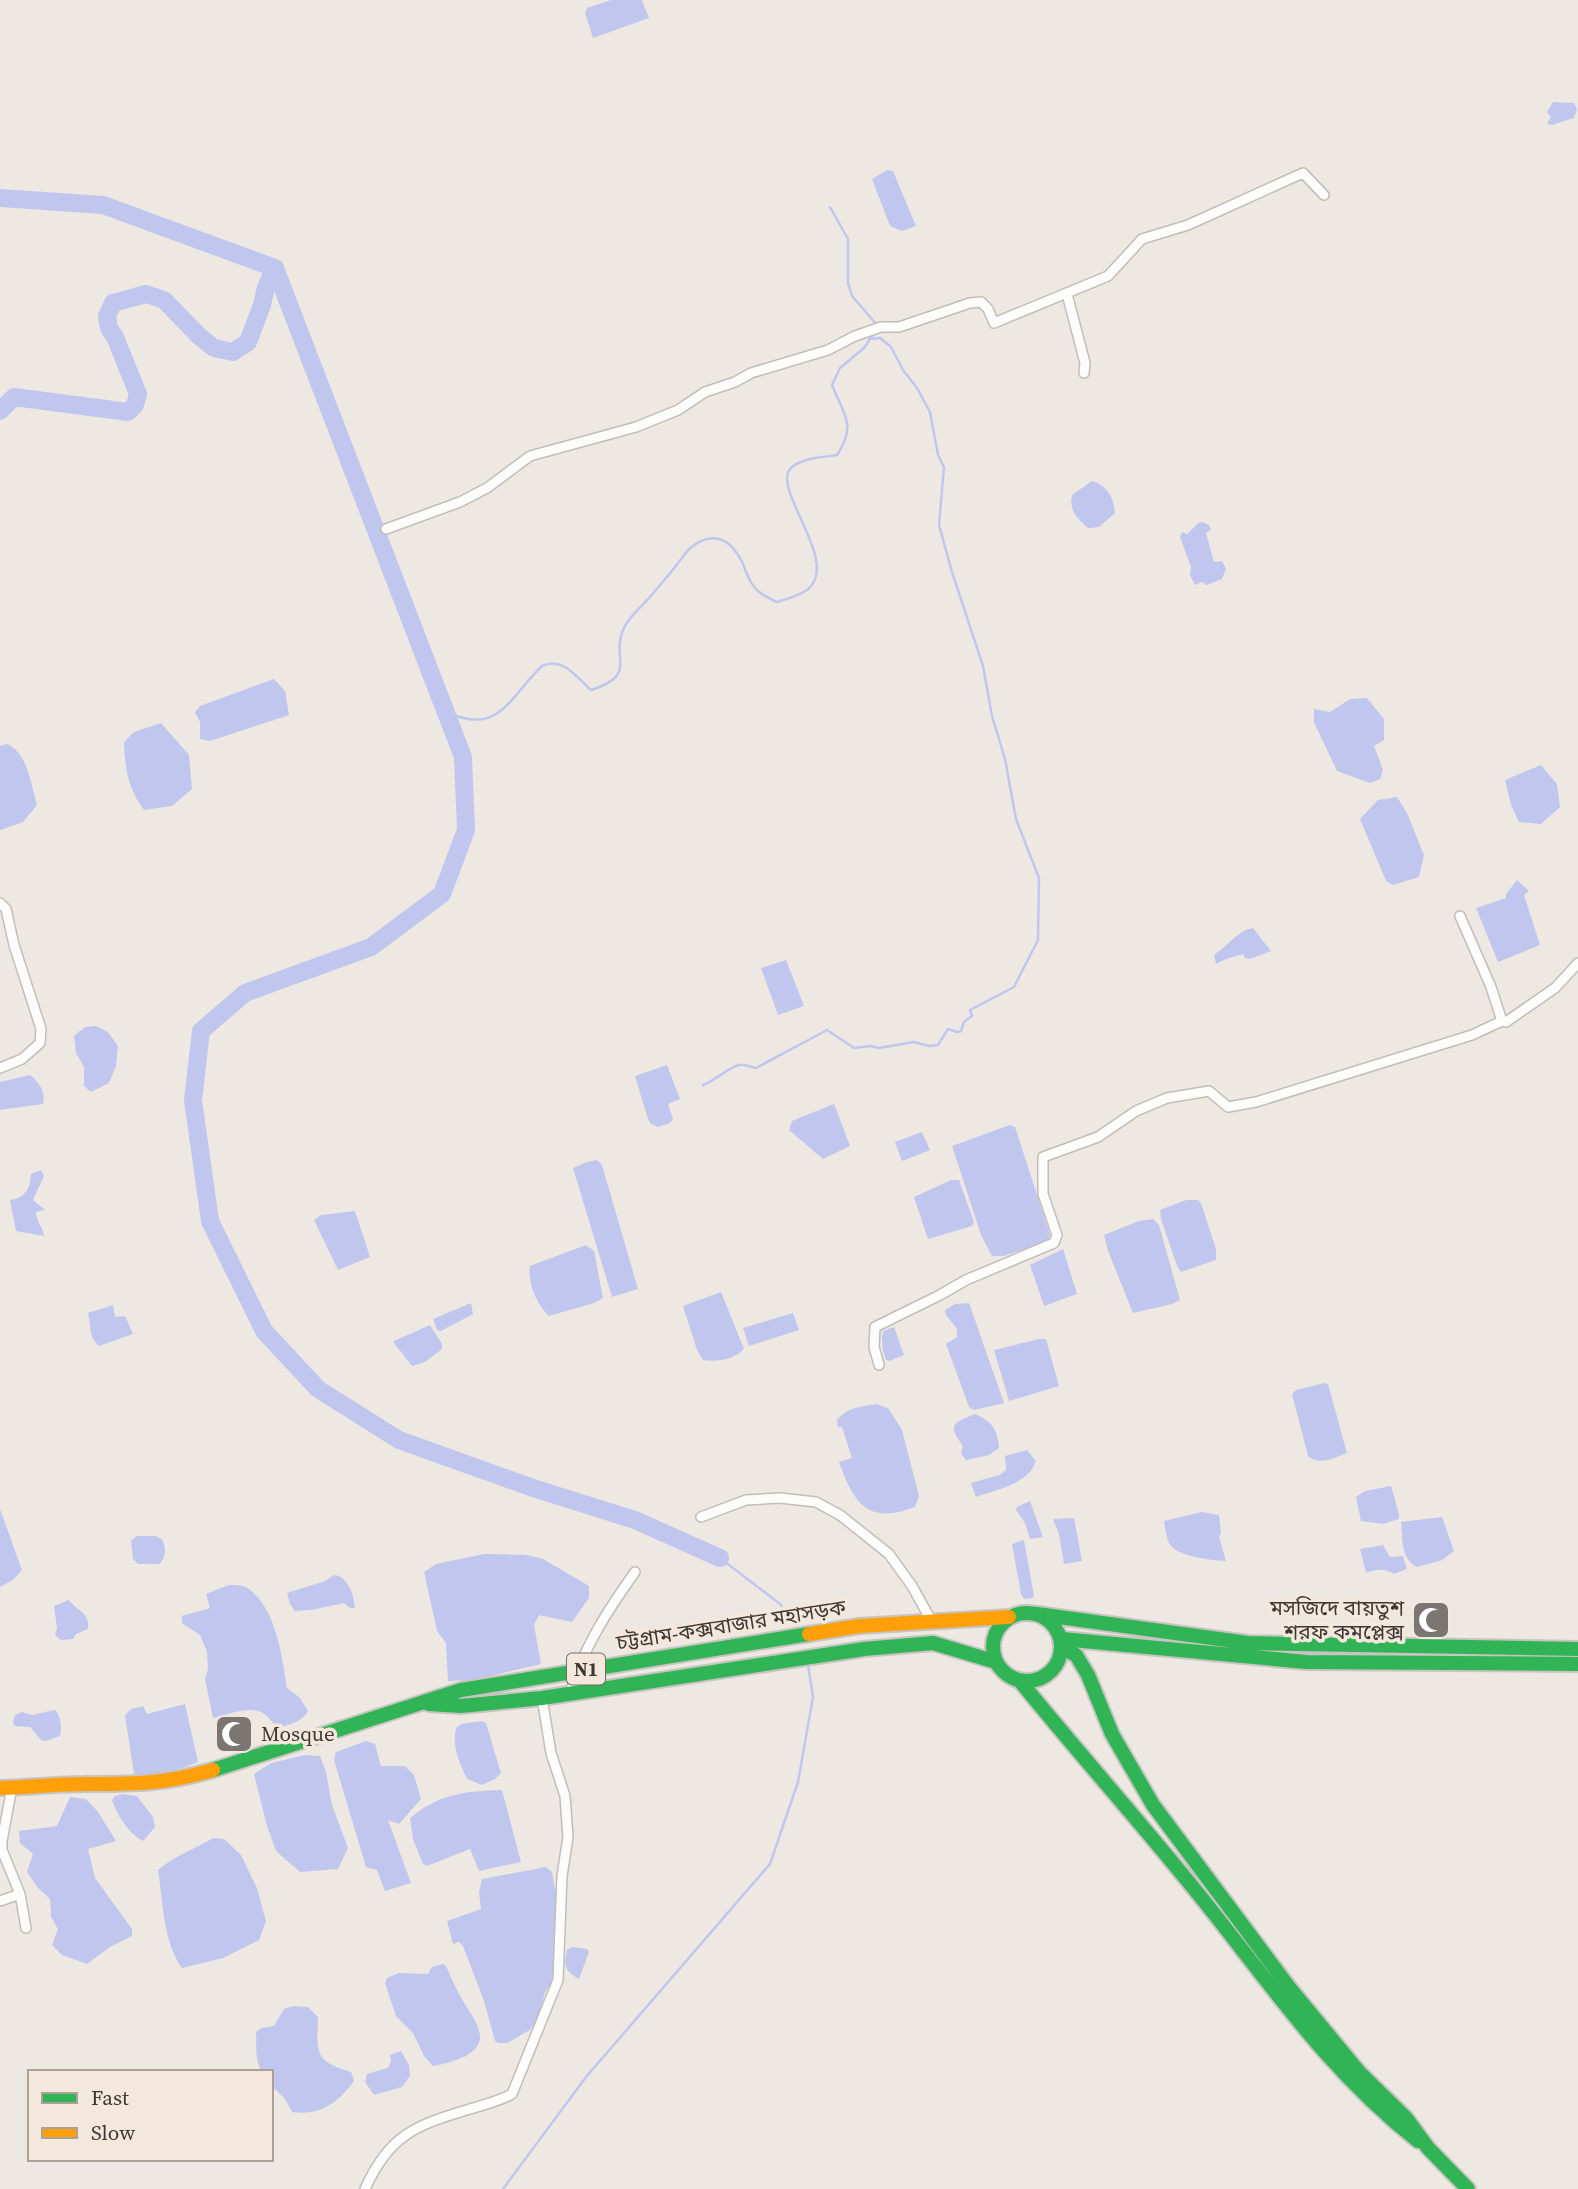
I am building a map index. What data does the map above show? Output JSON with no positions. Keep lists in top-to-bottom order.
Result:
{
  "streets": {
    "main road": ["চট্টগ্রাম-কক্সবাজার মহাসড়ক", "N1"]
  },
  "crossings": [
    ["চট্টগ্রাম-কক্সবাজার মহাসড়ক", "N1"]
  ],
  "places": {
    "mosque": ["মসজিদে বায়তুশ শরফ কমপ্লেক্স", "Mosque"]
  },
  "legend": ["Fast", "Slow"]
}
